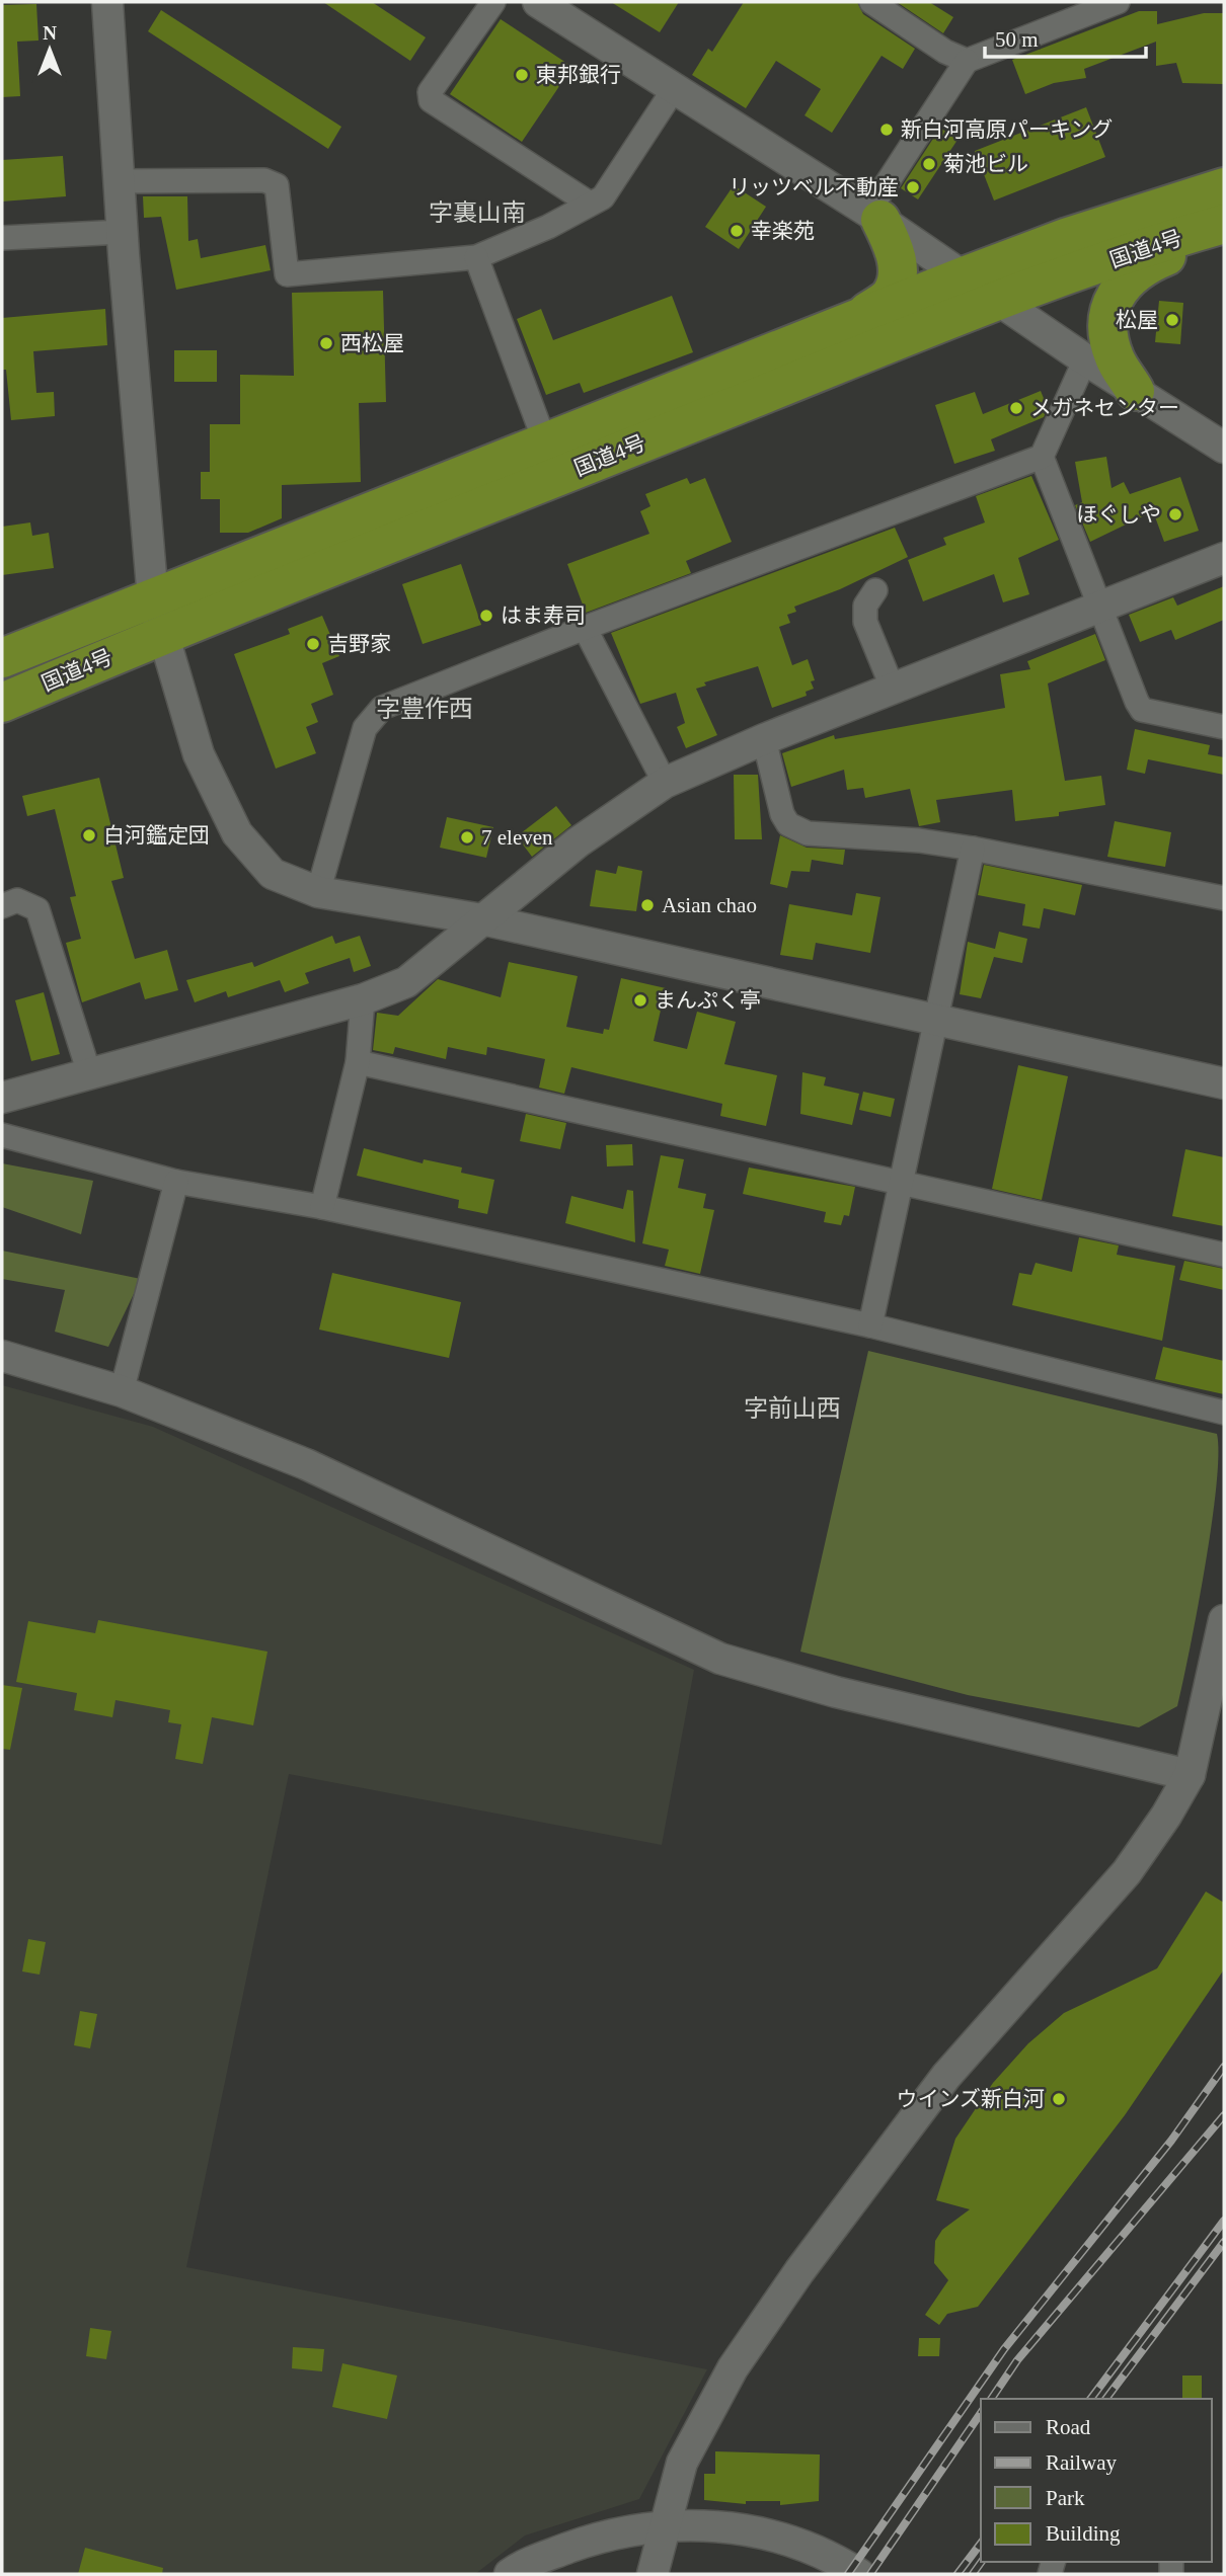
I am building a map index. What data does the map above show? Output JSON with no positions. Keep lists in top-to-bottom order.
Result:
{
  "streets": {
    "highway": ["国道4号"]
  },
  "districts": ["字裏山南", "字豊作西", "字前山西"],
  "places": [
    "東邦銀行",
    "新白河高原パーキング",
    "菊池ビル",
    "リッツベル不動産",
    "幸楽苑",
    "松屋",
    "西松屋",
    "メガネセンター",
    "ほぐしや",
    "はま寿司",
    "吉野家",
    "白河鑑定団",
    "7 eleven",
    "Asian chao",
    "まんぷく亭",
    "ウインズ新白河"
  ],
  "legend": [
    "Road",
    "Railway",
    "Park",
    "Building"
  ],
  "scale_bar": "50 m",
  "north": "top"
}
